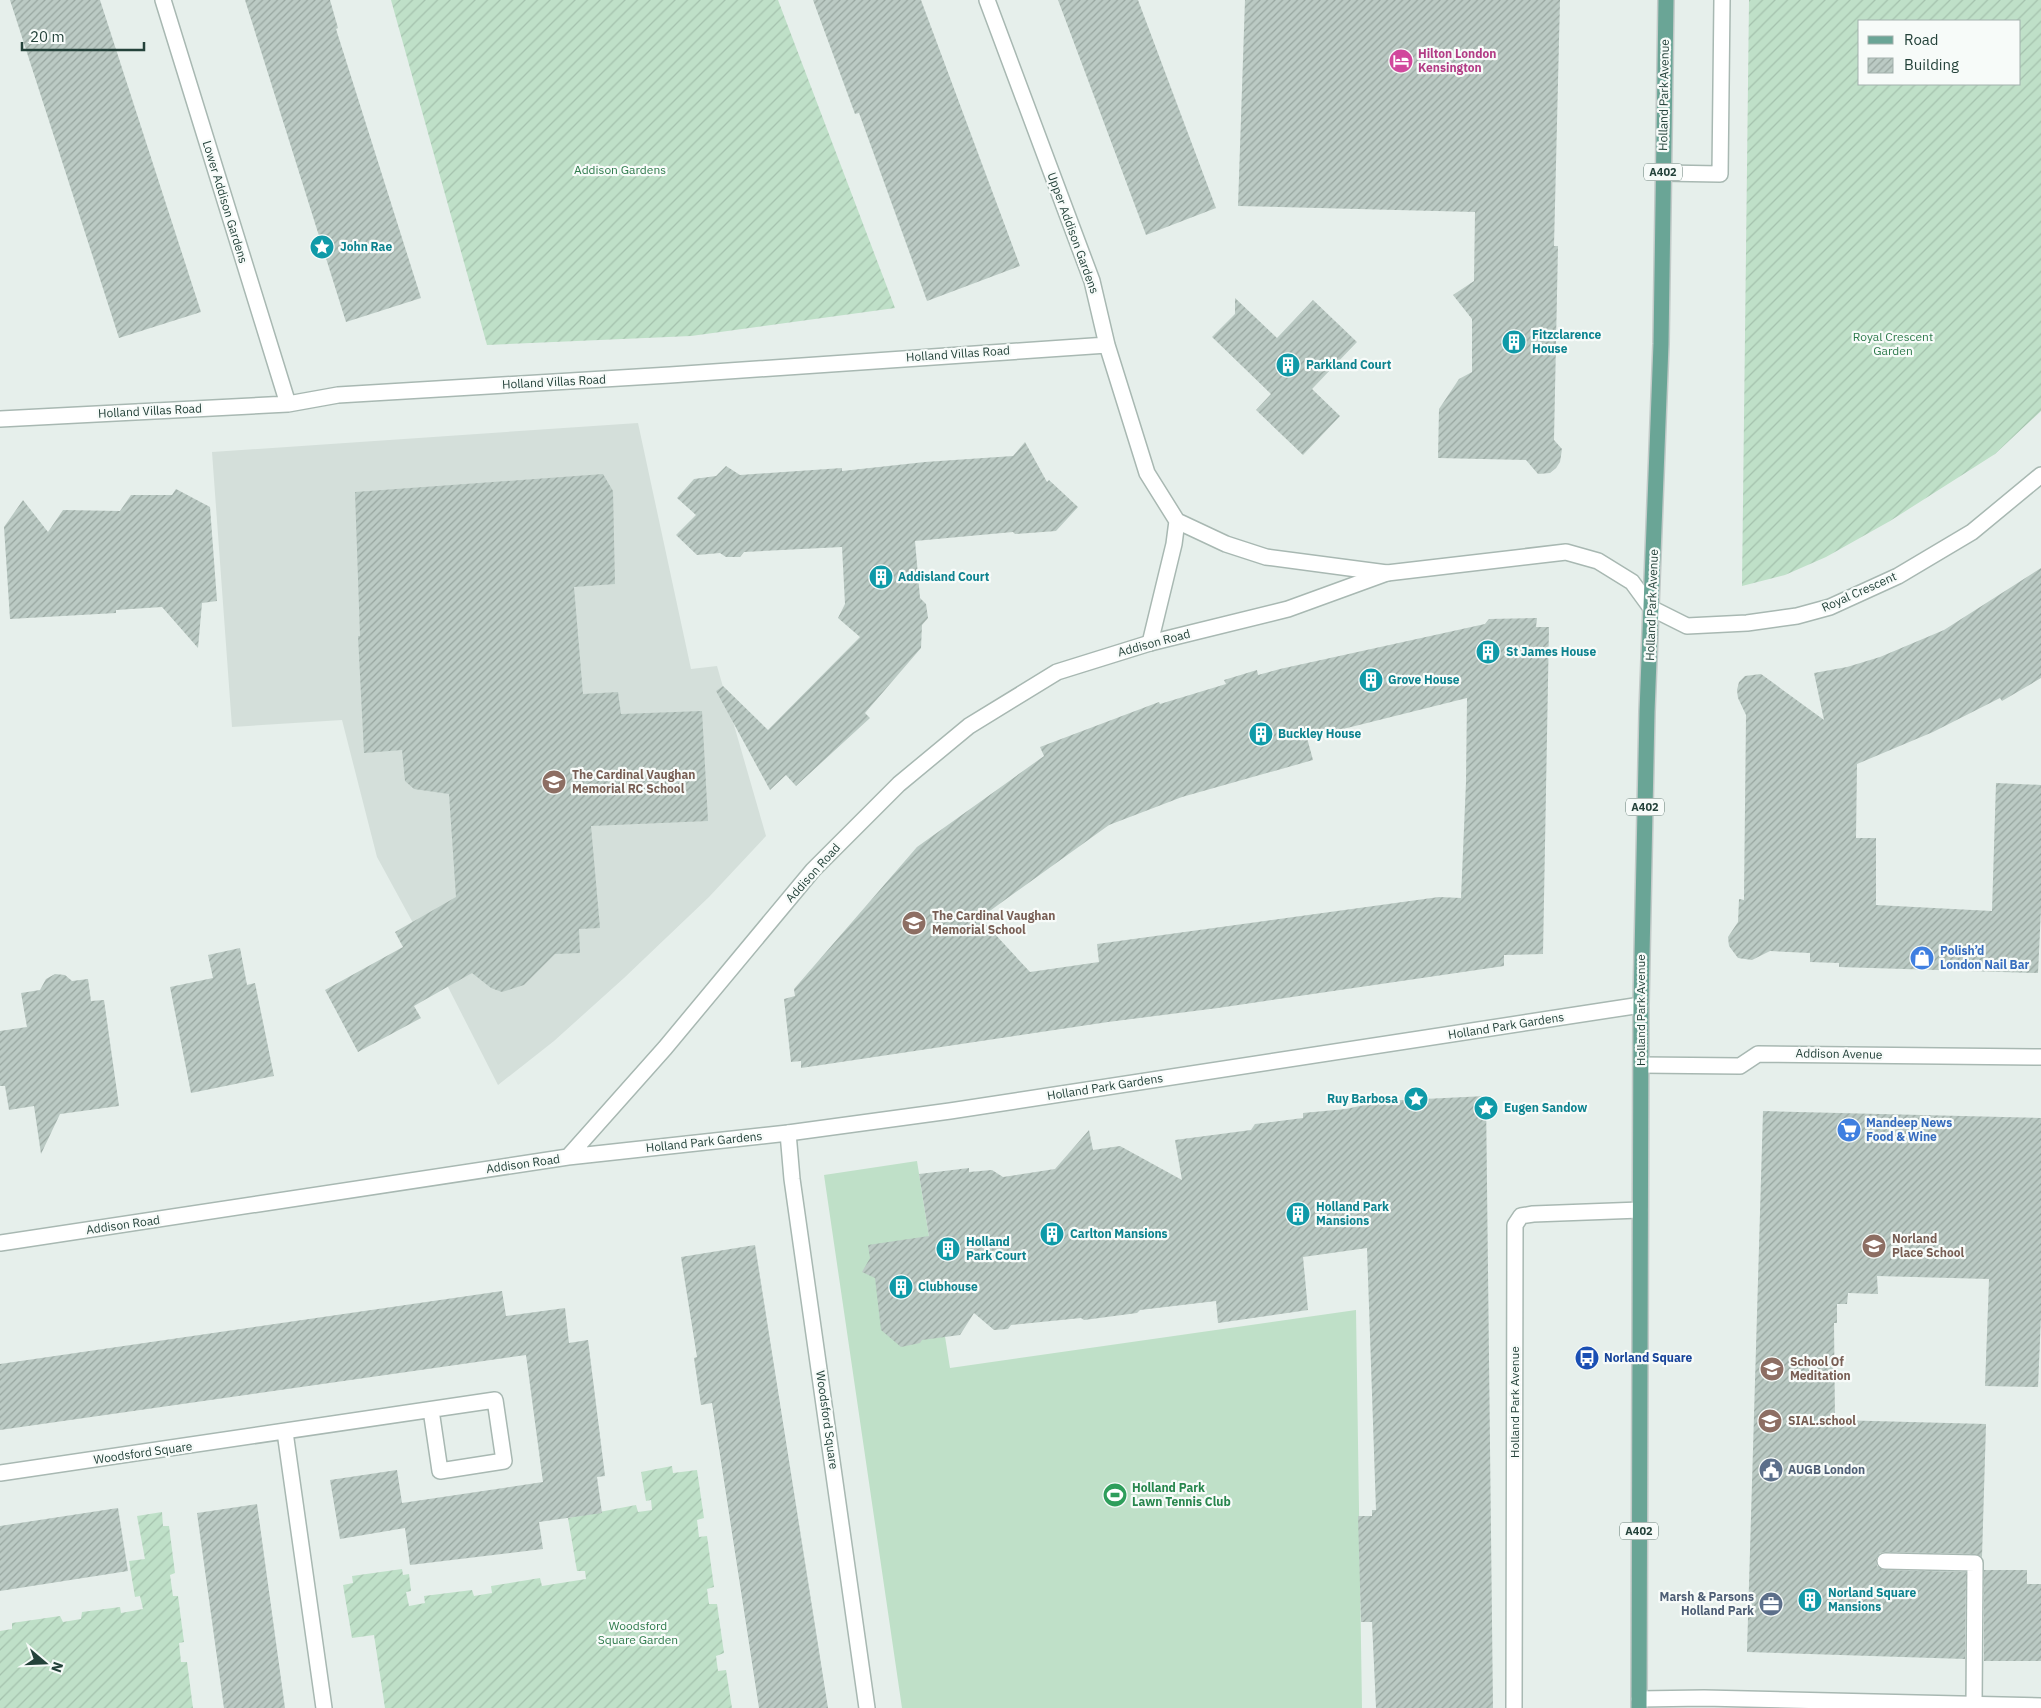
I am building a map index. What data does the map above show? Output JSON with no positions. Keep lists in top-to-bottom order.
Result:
{
  "streets": {
    "main road": ["Holland Park Avenue", "A402"],
    "street": [
      "Lower Addison Gardens",
      "Upper Addison Gardens",
      "Holland Villas Road",
      "Royal Crescent",
      "Addison Road",
      "Holland Park Gardens",
      "Addison Avenue",
      "Woodsford Square"
    ]
  },
  "crossings": [
    ["Holland Park Avenue", "Royal Crescent"],
    ["Holland Park Avenue", "Addison Road"],
    ["Holland Park Avenue", "Holland Park Gardens"],
    ["Holland Park Avenue", "Addison Avenue"],
    ["Lower Addison Gardens", "Holland Villas Road"],
    ["Upper Addison Gardens", "Holland Villas Road"],
    ["Royal Crescent", "Addison Road"],
    ["Addison Road", "Holland Park Gardens"],
    ["Holland Park Gardens", "Woodsford Square"]
  ],
  "parks": ["Addison Gardens", "Royal Crescent Garden", "Woodsford Square Garden"],
  "places": {
    "hotel": ["Hilton London Kensington"],
    "place": ["John Rae", "Ruy Barbosa", "Eugen Sandow"],
    "building": [
      "Fitzclarence House",
      "Parkland Court",
      "Addisland Court",
      "St James House",
      "Grove House",
      "Buckley House",
      "Holland Park Mansions",
      "Carlton Mansions",
      "Holland Park Court",
      "Clubhouse",
      "Norland Square Mansions"
    ],
    "school or university": [
      "The Cardinal Vaughan Memorial RC School",
      "The Cardinal Vaughan Memorial School",
      "Norland Place School",
      "School Of Meditation",
      "SIAL.school"
    ],
    "shop": ["Polish’d London Nail Bar"],
    "supermarket": ["Mandeep News Food & Wine"],
    "bus stop": ["Norland Square"],
    "public building": ["AUGB London"],
    "sports": ["Holland Park Lawn Tennis Club"],
    "office": ["Marsh & Parsons Holland Park"]
  },
  "legend": ["Road", "Building"],
  "scale_bar": "20 m",
  "north": "right"
}
